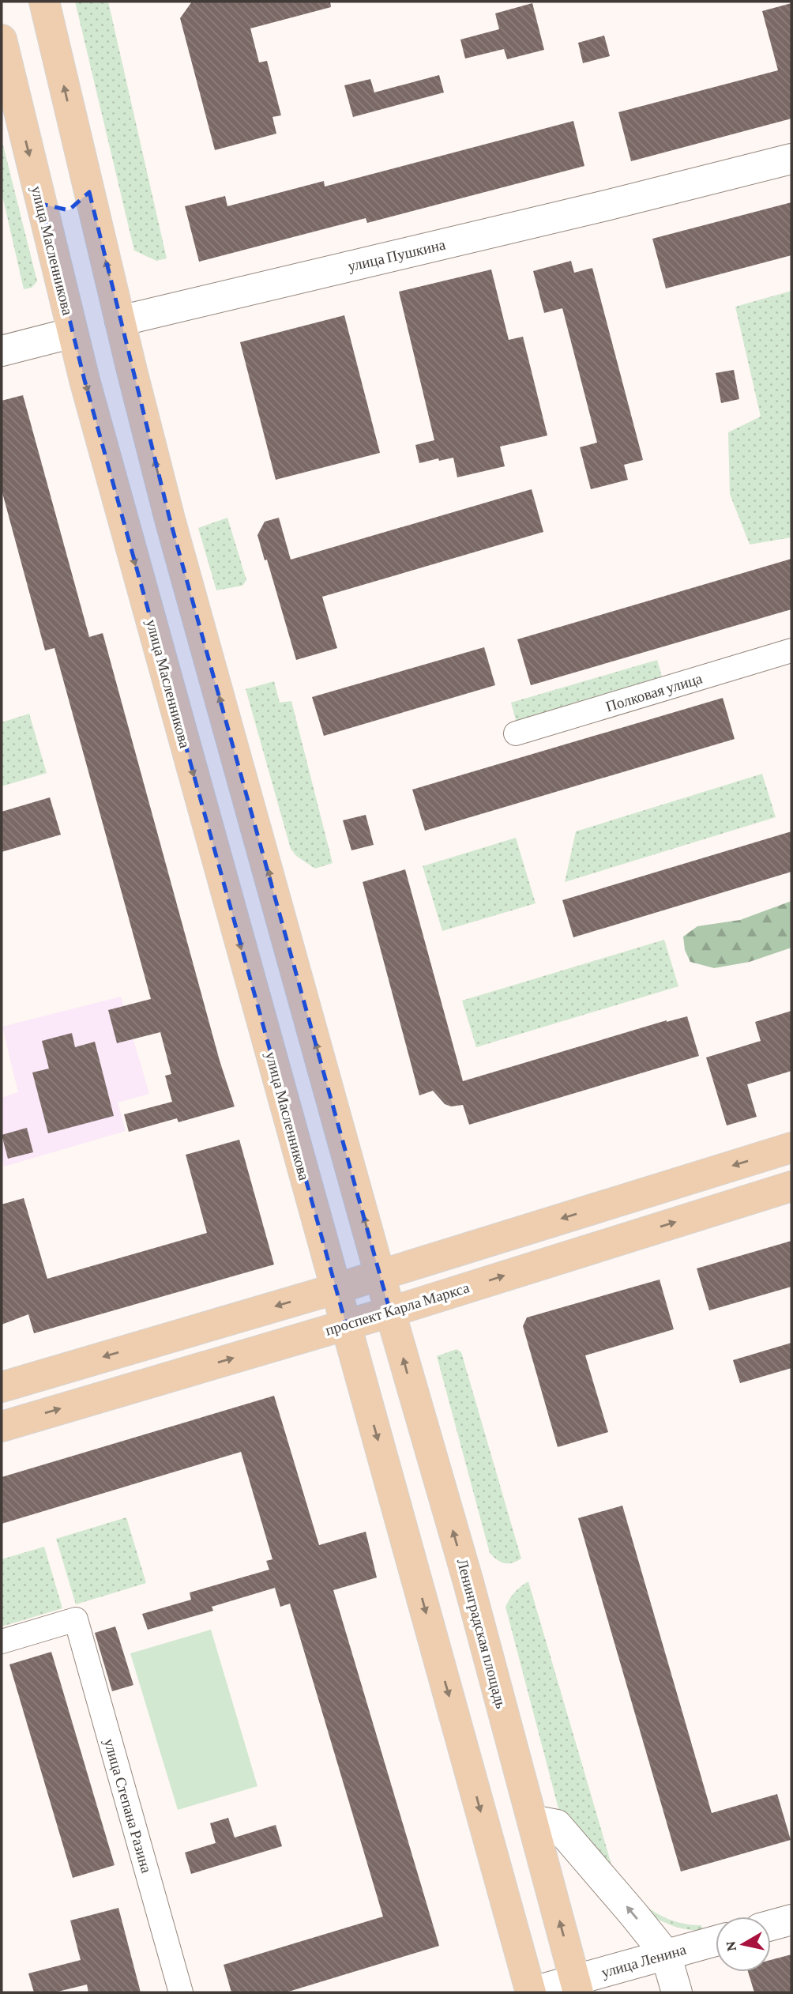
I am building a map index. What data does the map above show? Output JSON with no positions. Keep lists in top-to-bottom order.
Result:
{
  "streets": {
    "main road": [
      "улица Масленникова",
      "улица Пушкина",
      "проспект Карла Маркса",
      "Ленинградская площадь"
    ],
    "street": ["Полковая улица", "улица Степана Разина", "улица Ленина"]
  },
  "crossings": [
    ["улица Масленникова", "улица Пушкина"],
    ["улица Масленникова", "проспект Карла Маркса"],
    ["проспект Карла Маркса", "Ленинградская площадь"],
    ["Ленинградская площадь", "улица Ленина"]
  ],
  "north": "left"
}
